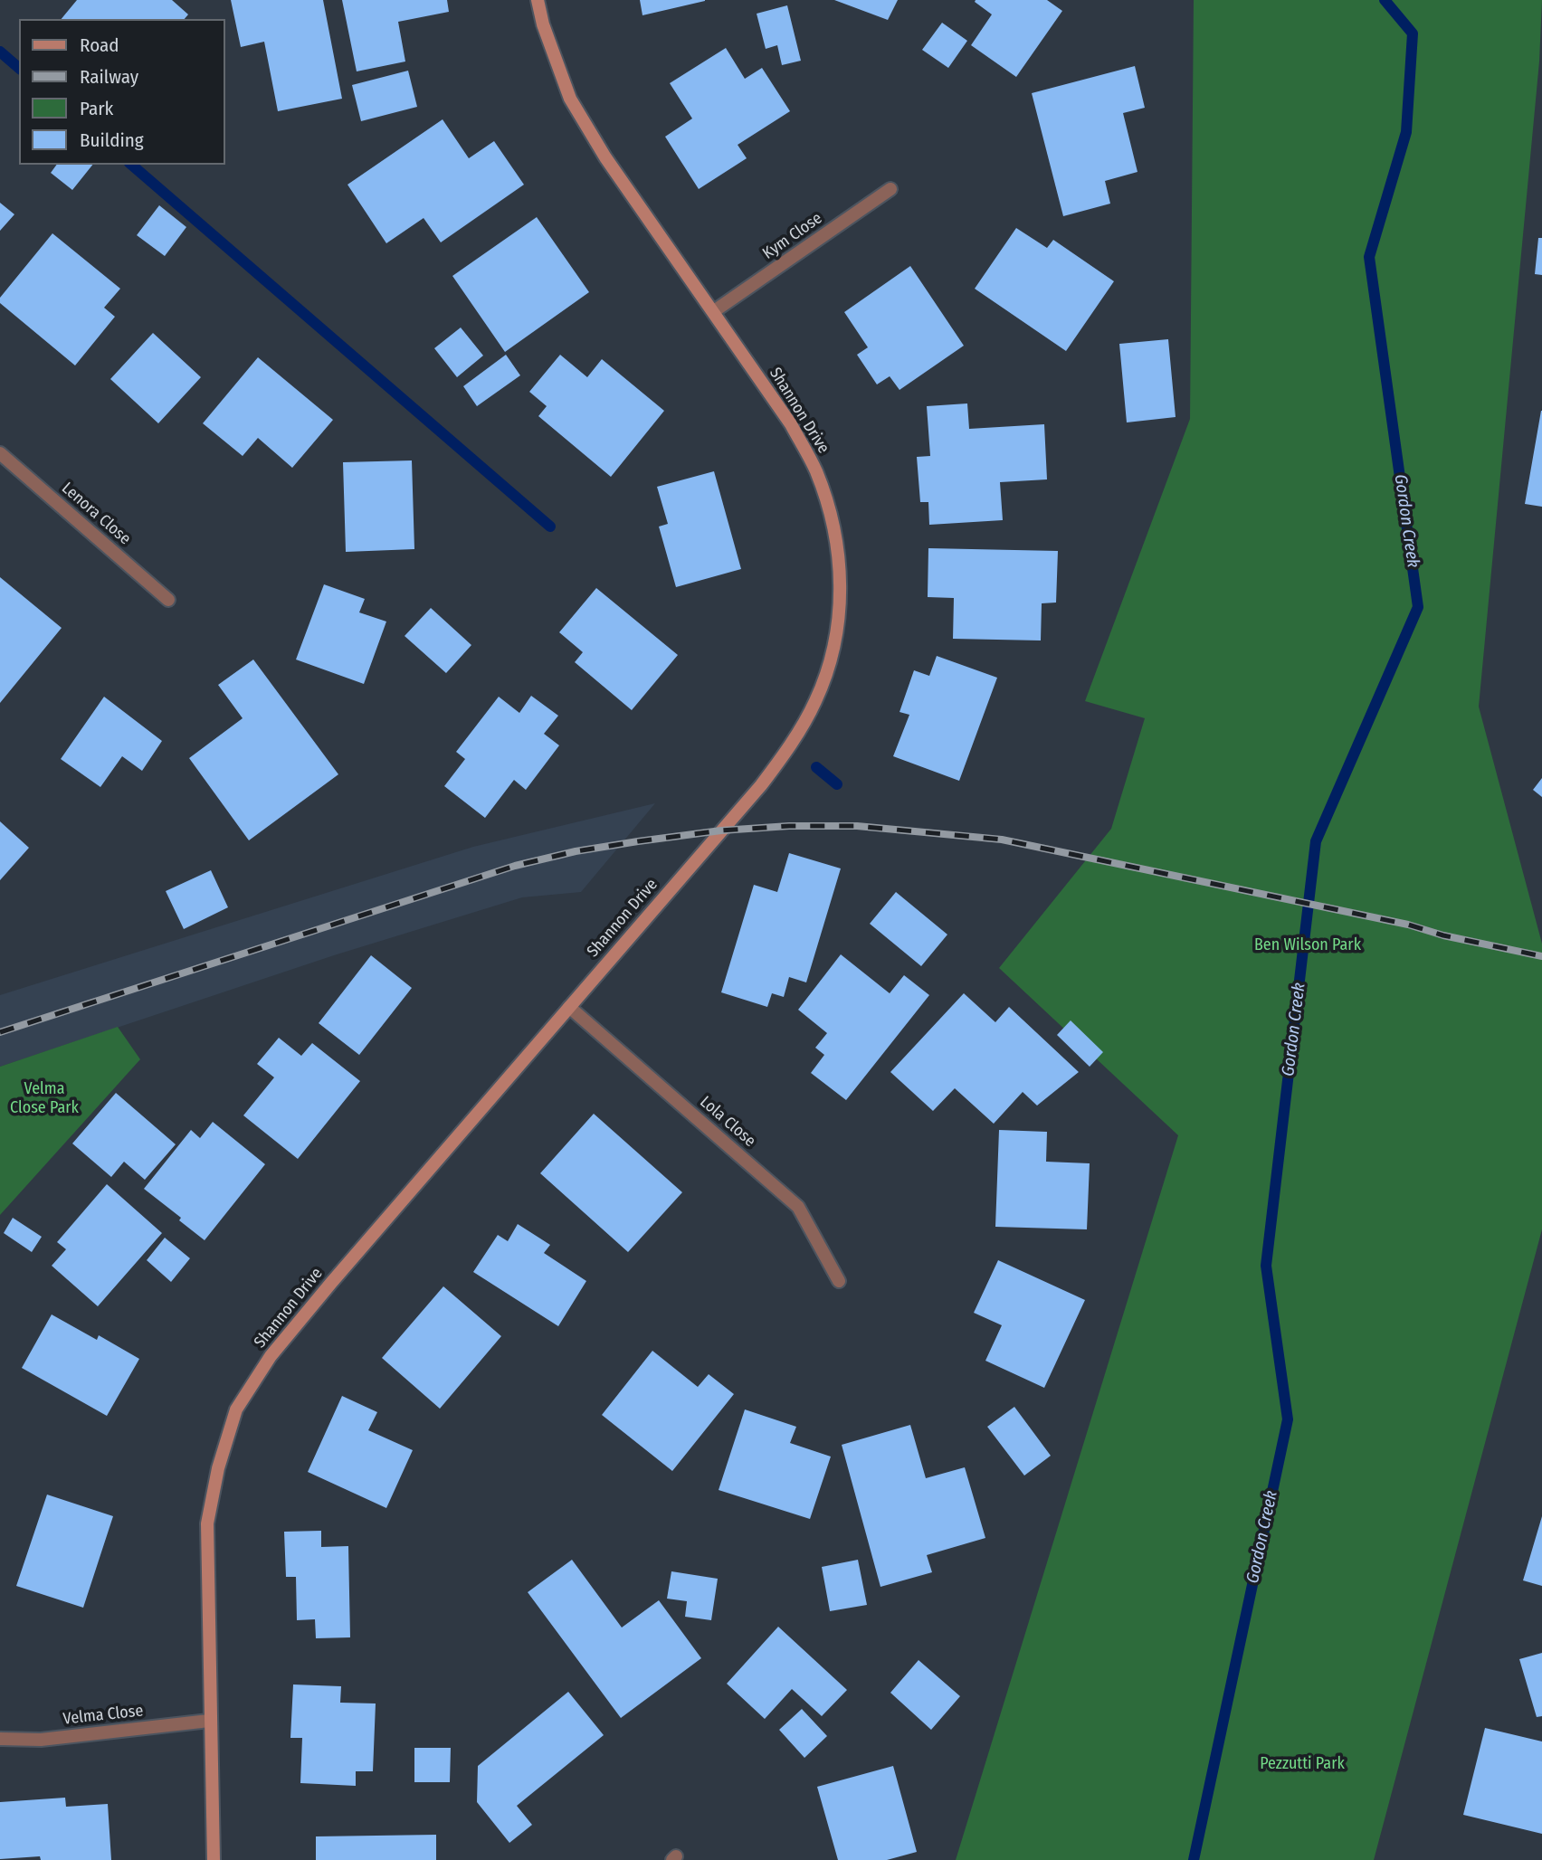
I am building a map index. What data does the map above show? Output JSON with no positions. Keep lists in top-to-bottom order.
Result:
{
  "streets": {
    "street": [
      "Kym Close",
      "Shannon Drive",
      "Lenora Close",
      "Lola Close",
      "Velma Close"
    ]
  },
  "crossings": [
    ["Kym Close", "Shannon Drive"],
    ["Shannon Drive", "Lola Close"],
    ["Shannon Drive", "Velma Close"]
  ],
  "water": ["Gordon Creek"],
  "parks": ["Ben Wilson Park", "Velma Close Park", "Pezzutti Park"],
  "legend": [
    "Road",
    "Railway",
    "Park",
    "Building"
  ]
}
